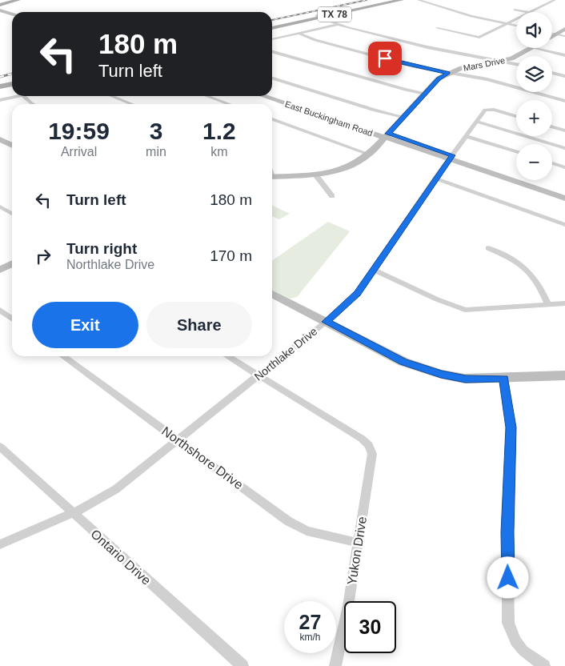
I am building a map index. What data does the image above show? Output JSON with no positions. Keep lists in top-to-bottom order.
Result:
{
  "streets": {
    "main road": ["TX 78"],
    "street": [
      "Mars Drive",
      "East Buckingham Road",
      "Northlake Drive",
      "Northshore Drive",
      "Yukon Drive",
      "Ontario Drive"
    ]
  },
  "crossings": [
    ["Mars Drive", "East Buckingham Road"],
    ["East Buckingham Road", "Northlake Drive"],
    ["Northlake Drive", "Northshore Drive"],
    ["Northlake Drive", "Yukon Drive"],
    ["Northlake Drive", "Ontario Drive"],
    ["Northshore Drive", "Yukon Drive"]
  ],
  "page": {
    "map_buttons": ["+", "−"],
    "turn": ["180 m", "Turn left"],
    "eta": [
      "19:59",
      "Arrival",
      "3",
      "min",
      "1.2",
      "km"
    ],
    "list": [
      {
        "name": "Turn left",
        "value": "180 m"
      },
      {
        "name": "Turn right",
        "note": "Northlake Drive",
        "value": "170 m"
      }
    ],
    "buttons": ["Exit", "Share"],
    "speed": "27 km/h",
    "limit": "30"
  }
}
